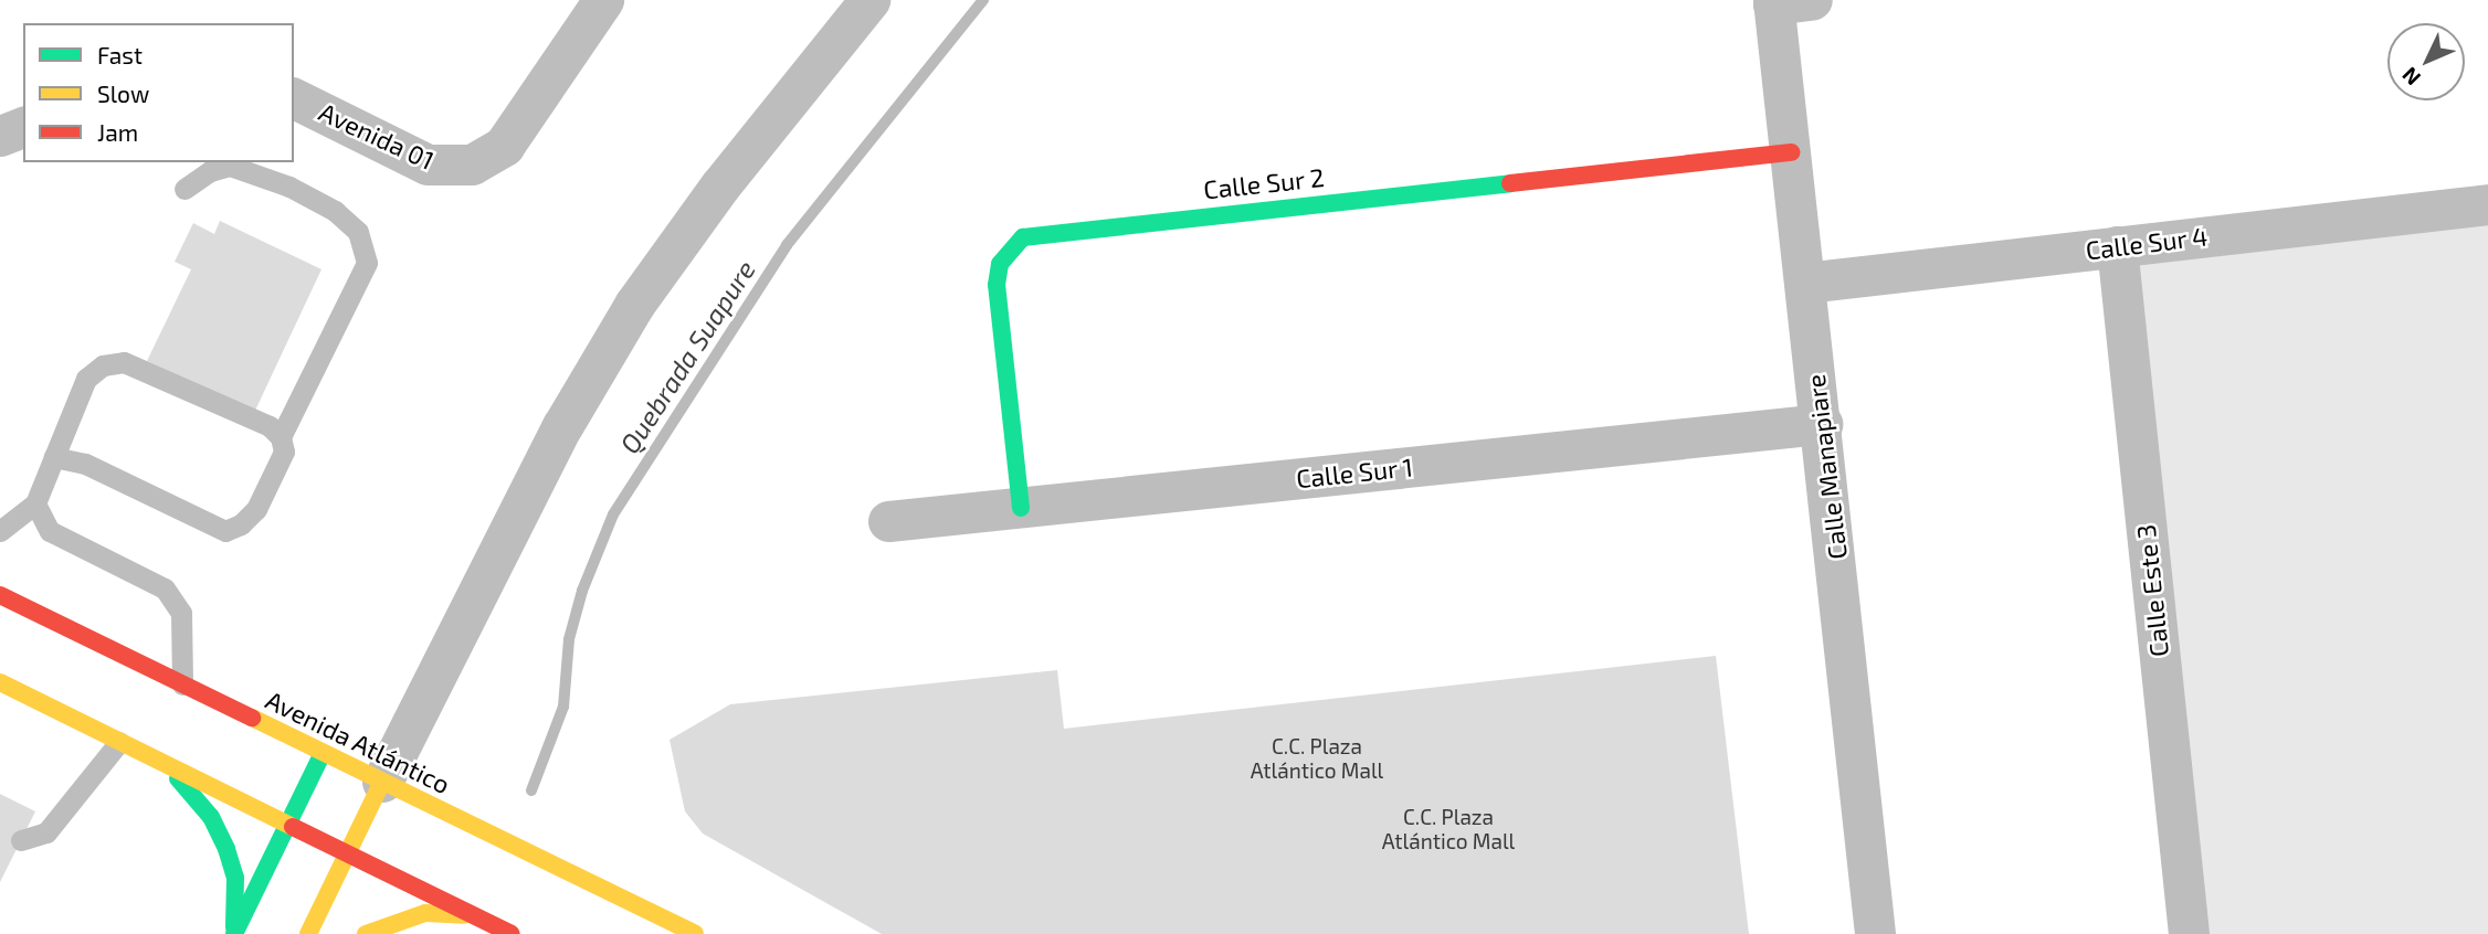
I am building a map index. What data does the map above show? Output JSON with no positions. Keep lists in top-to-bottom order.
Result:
{
  "streets": {
    "main road": ["Calle Sur 2", "Avenida Atlántico"],
    "street": [
      "Avenida 01",
      "Calle Sur 4",
      "Calle Manapiare",
      "Calle Sur 1",
      "Calle Este 3"
    ]
  },
  "crossings": [
    ["Calle Sur 2", "Calle Manapiare"],
    ["Calle Sur 2", "Calle Sur 1"],
    ["Calle Sur 4", "Calle Manapiare"],
    ["Calle Sur 4", "Calle Este 3"],
    ["Calle Manapiare", "Calle Sur 1"]
  ],
  "water": ["Quebrada Suapure"],
  "house_numbers": ["C.C. Plaza Atlántico Mall", "C.C. Plaza Atlántico Mall"],
  "legend": ["Fast", "Slow", "Jam"],
  "north": "bottom left"
}
